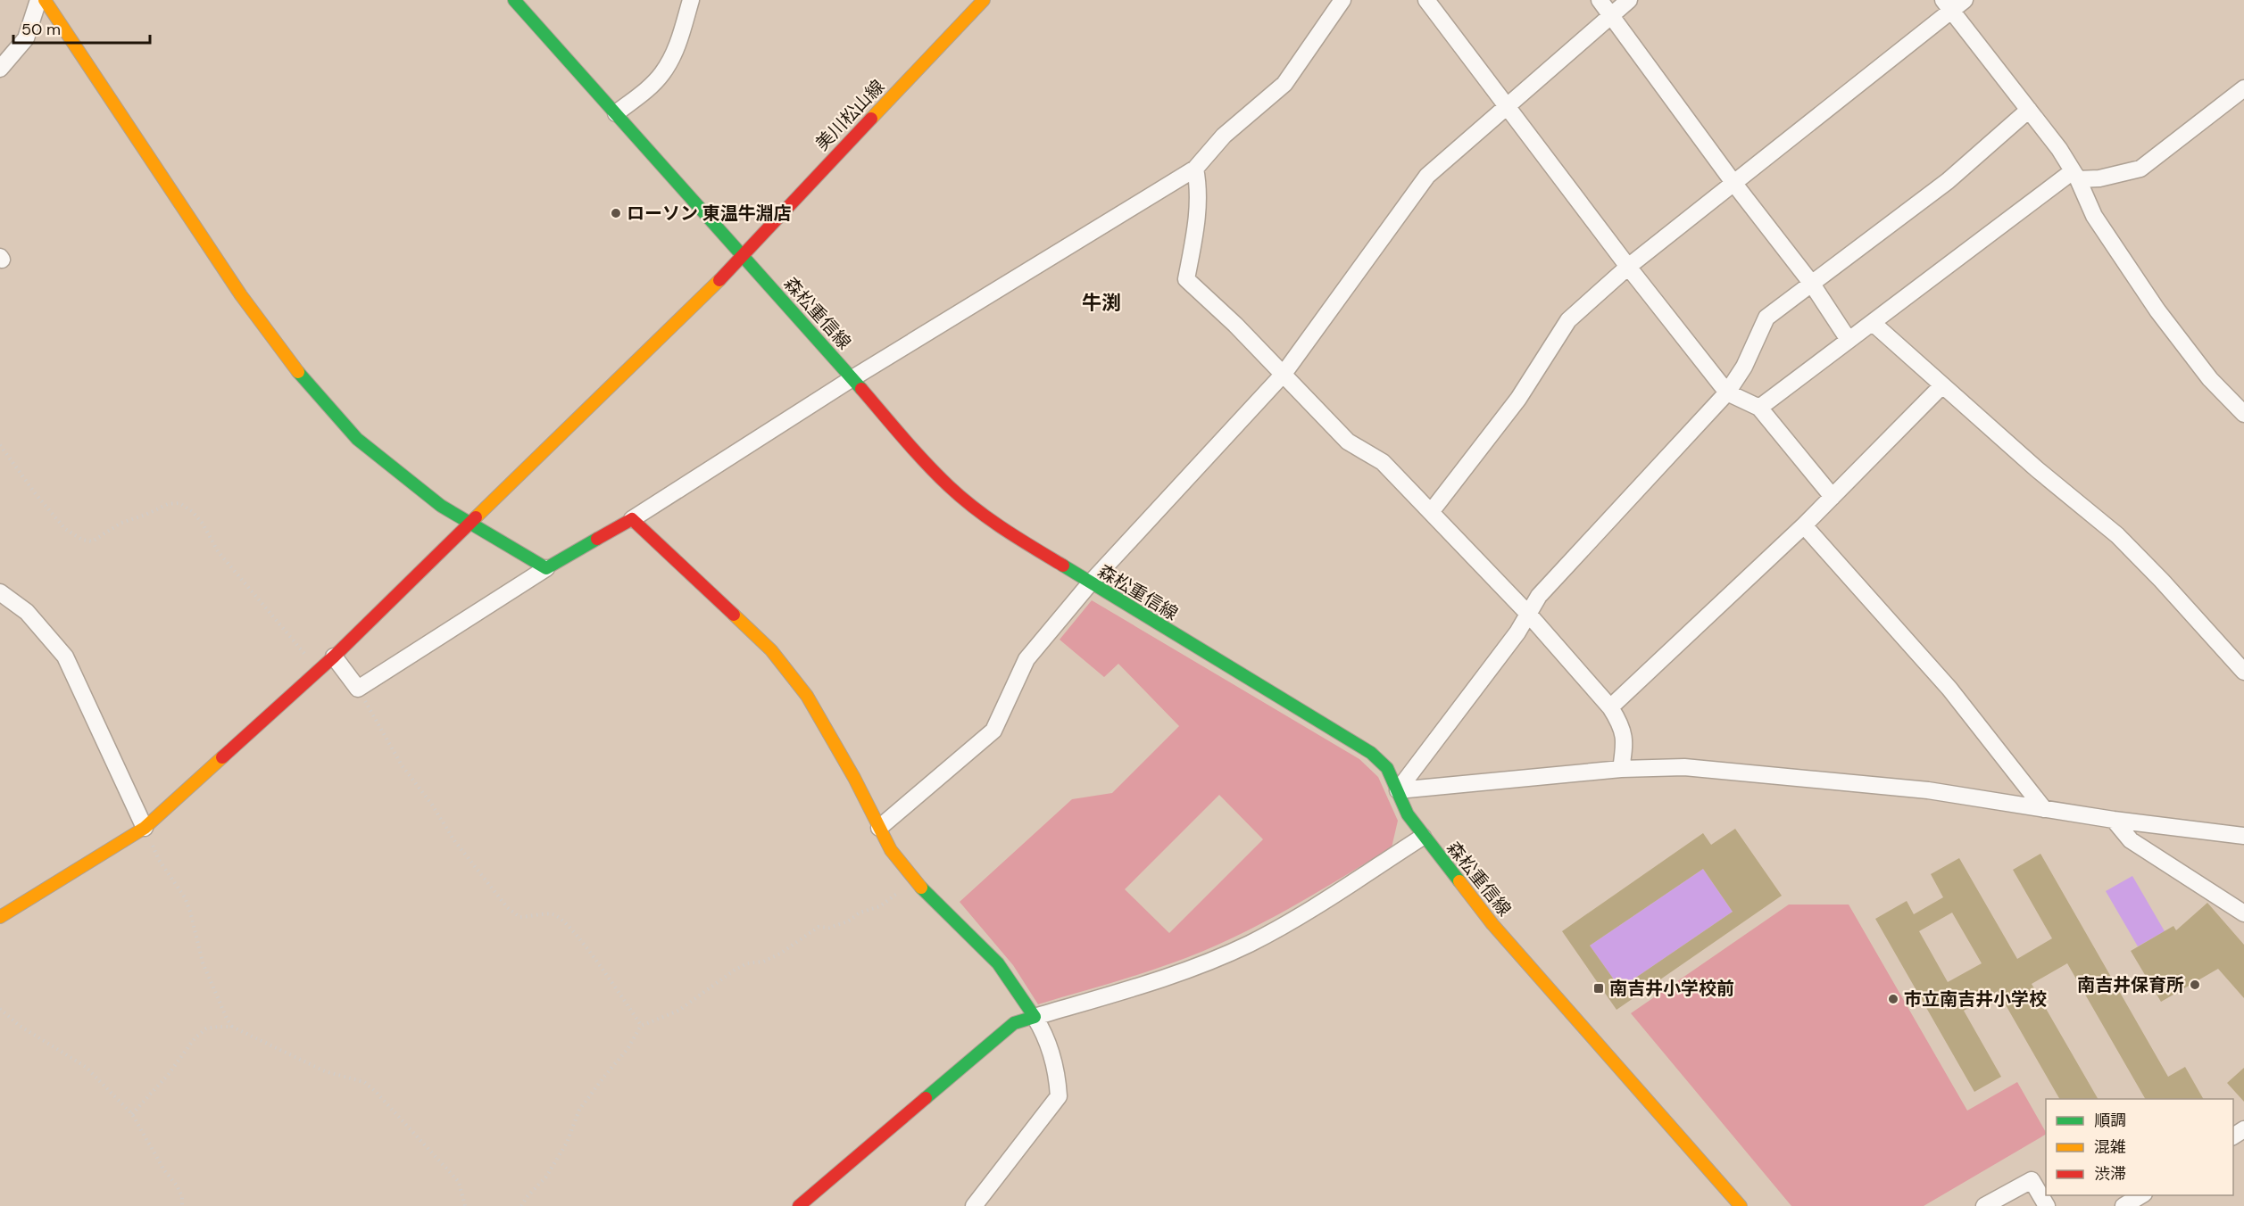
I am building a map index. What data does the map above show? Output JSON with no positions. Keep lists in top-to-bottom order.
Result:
{
  "streets": {
    "street": ["美川松山線", "森松重信線"]
  },
  "crossings": [
    ["美川松山線", "森松重信線"]
  ],
  "districts": ["牛渕"],
  "places": {
    "other": ["ローソン 東温牛淵店", "南吉井保育所", "市立南吉井小学校"],
    "transit": ["南吉井小学校前"]
  },
  "legend": ["順調", "混雑", "渋滞"],
  "scale_bar": "50 m"
}
